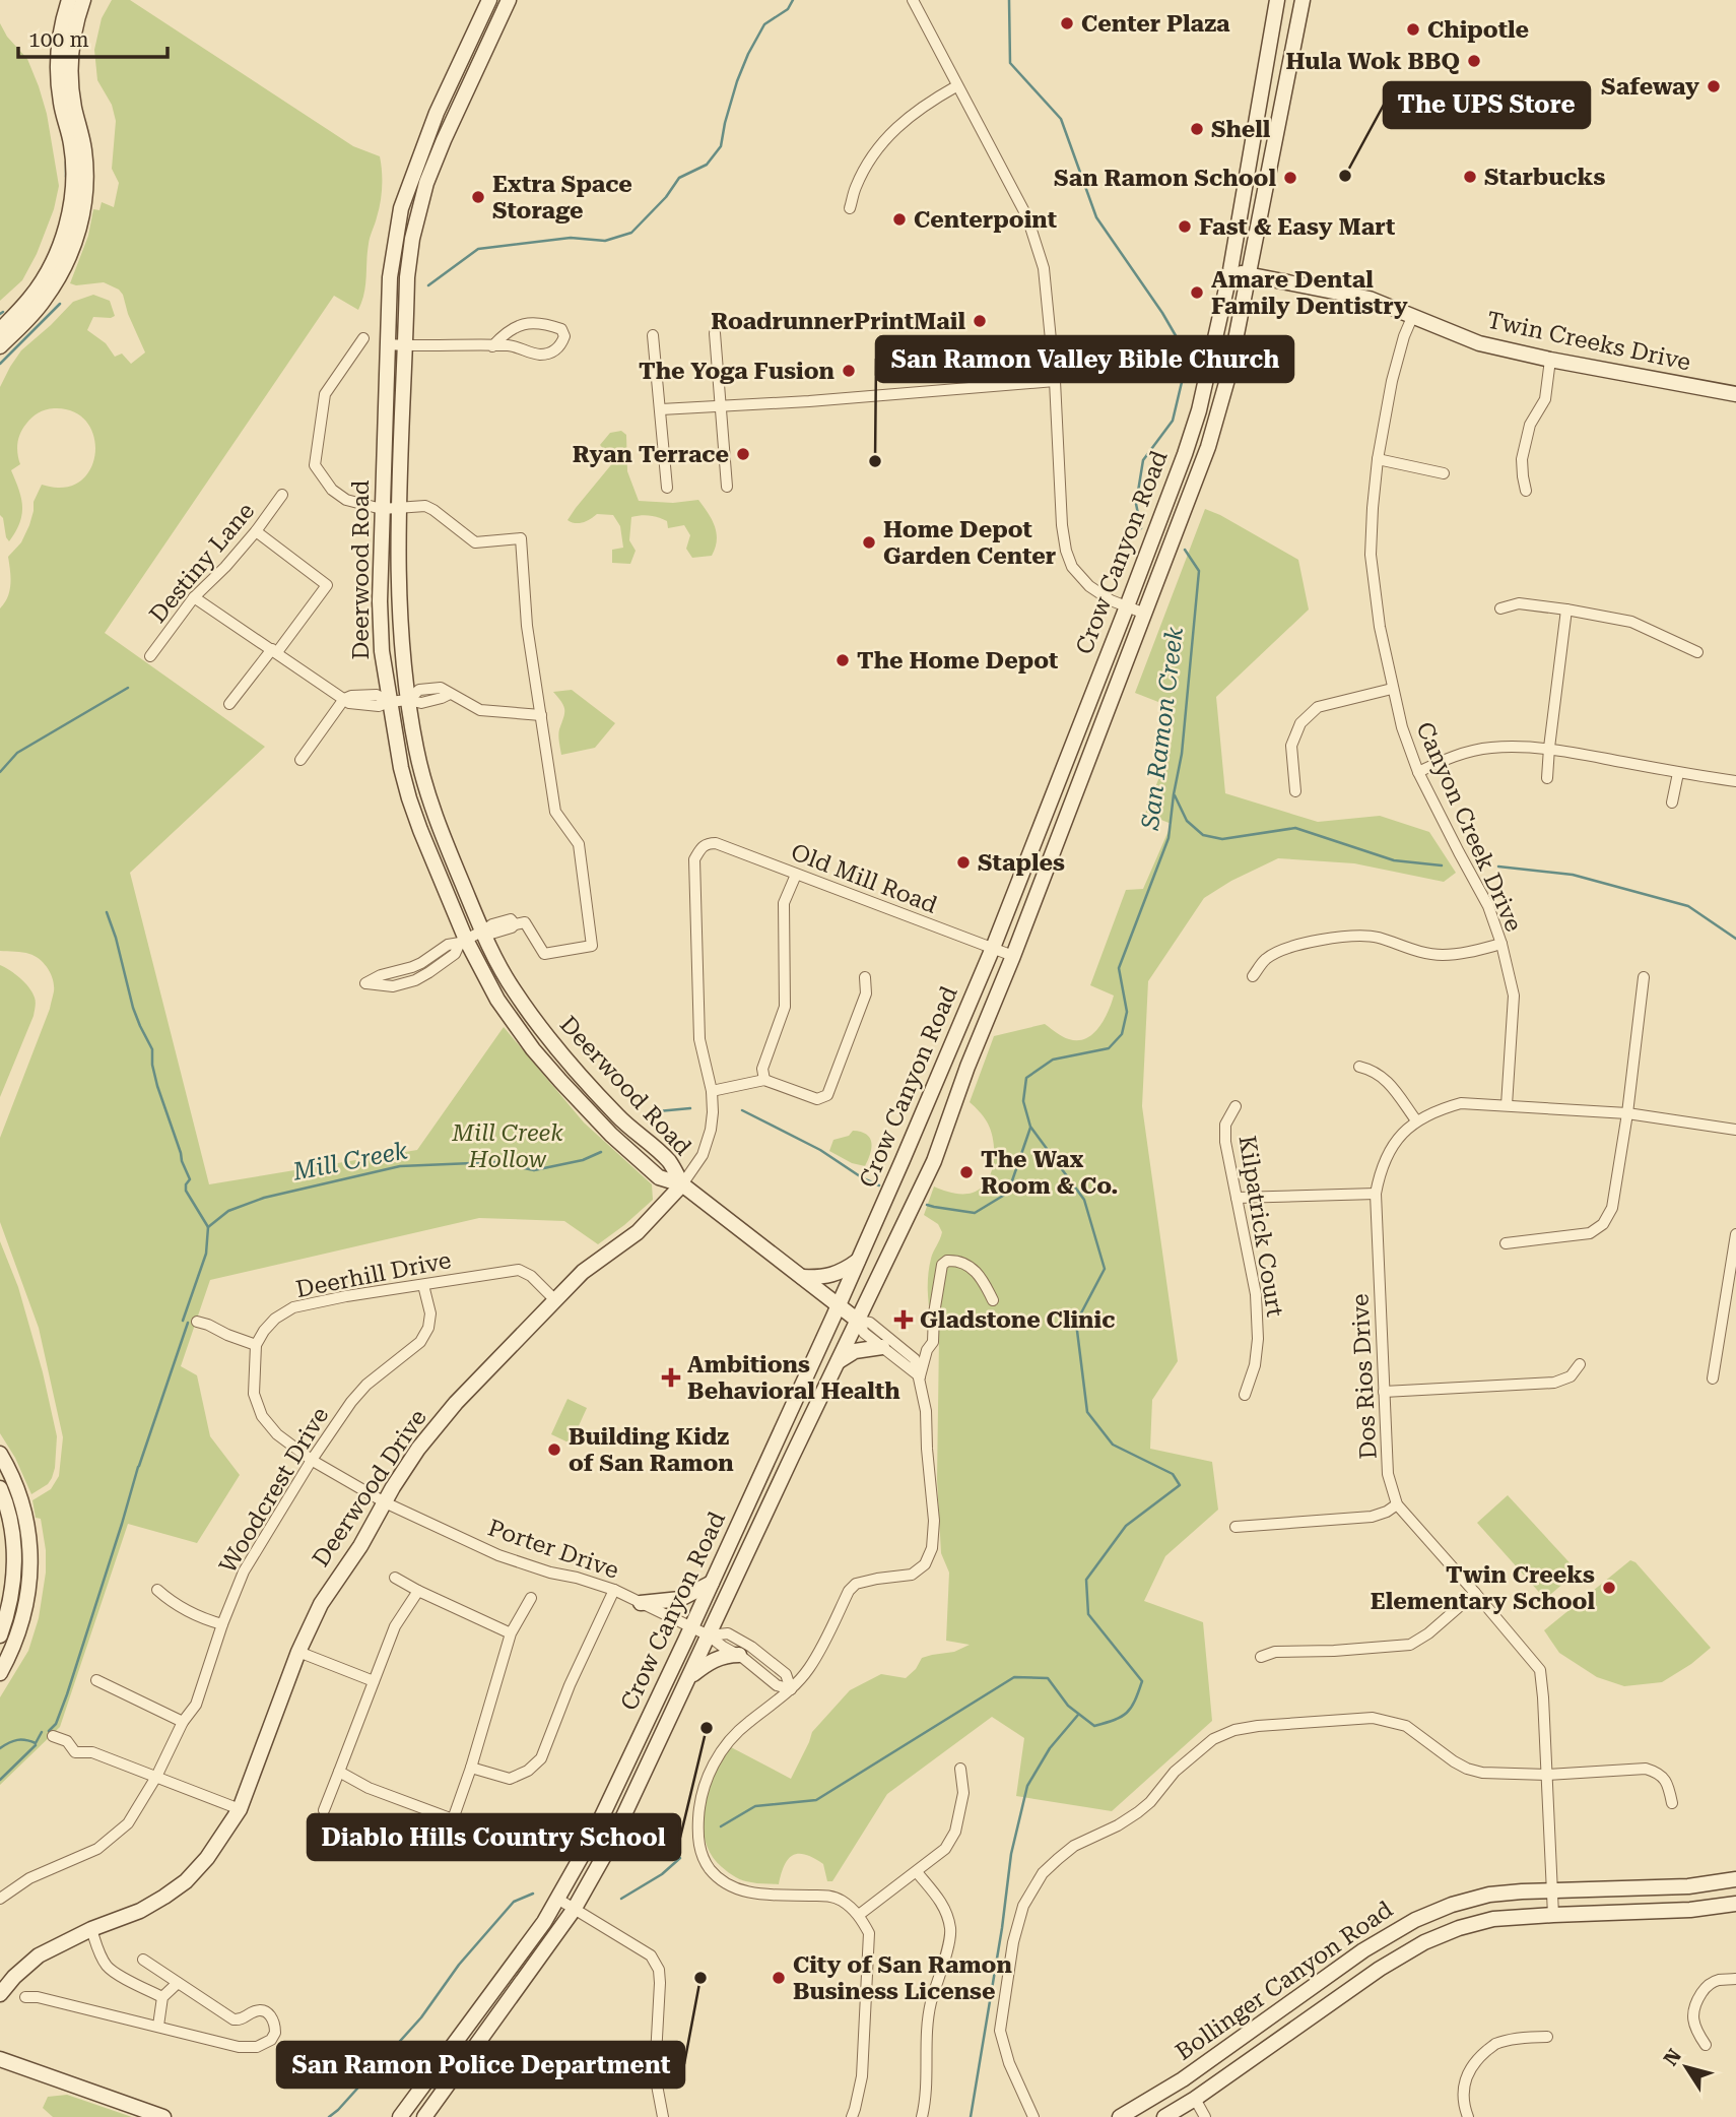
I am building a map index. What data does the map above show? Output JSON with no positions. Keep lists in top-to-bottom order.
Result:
{
  "streets": {
    "main road": [
      "Twin Creeks Drive",
      "Crow Canyon Road",
      "Deerwood Road",
      "Deerwood Drive",
      "Bollinger Canyon Road"
    ],
    "street": [
      "Destiny Lane",
      "Canyon Creek Drive",
      "Old Mill Road",
      "Kilpatrick Court",
      "Deerhill Drive",
      "Dos Rios Drive",
      "Woodcrest Drive",
      "Porter Drive"
    ]
  },
  "crossings": [
    ["Twin Creeks Drive", "Crow Canyon Road"],
    ["Twin Creeks Drive", "Canyon Creek Drive"],
    ["Crow Canyon Road", "Deerwood Road"],
    ["Crow Canyon Road", "Old Mill Road"],
    ["Crow Canyon Road", "Porter Drive"],
    ["Deerwood Road", "Deerwood Drive"],
    ["Canyon Creek Drive", "Dos Rios Drive"],
    ["Old Mill Road", "Deerwood Drive"],
    ["Deerhill Drive", "Deerwood Drive"],
    ["Deerhill Drive", "Woodcrest Drive"],
    ["Dos Rios Drive", "Bollinger Canyon Road"],
    ["Deerwood Drive", "Porter Drive"]
  ],
  "water": ["San Ramon Creek", "Mill Creek"],
  "parks": ["Mill Creek Hollow"],
  "places": {
    "other": [
      "Center Plaza",
      "Chipotle",
      "Hula Wok BBQ",
      "Safeway",
      "Shell",
      "The UPS Store",
      "Starbucks",
      "San Ramon School",
      "Extra Space Storage",
      "Centerpoint",
      "Fast & Easy Mart",
      "Amare Dental Family Dentistry",
      "RoadrunnerPrintMail",
      "The Yoga Fusion",
      "Ryan Terrace",
      "San Ramon Valley Bible Church",
      "Home Depot Garden Center",
      "The Home Depot",
      "Staples",
      "The Wax Room & Co.",
      "Building Kidz of San Ramon",
      "Twin Creeks Elementary School",
      "Diablo Hills Country School",
      "San Ramon Police Department",
      "City of San Ramon Business License"
    ],
    "health": ["Gladstone Clinic", "Ambitions Behavioral Health"]
  },
  "scale_bar": "100 m",
  "north": "top left"
}
